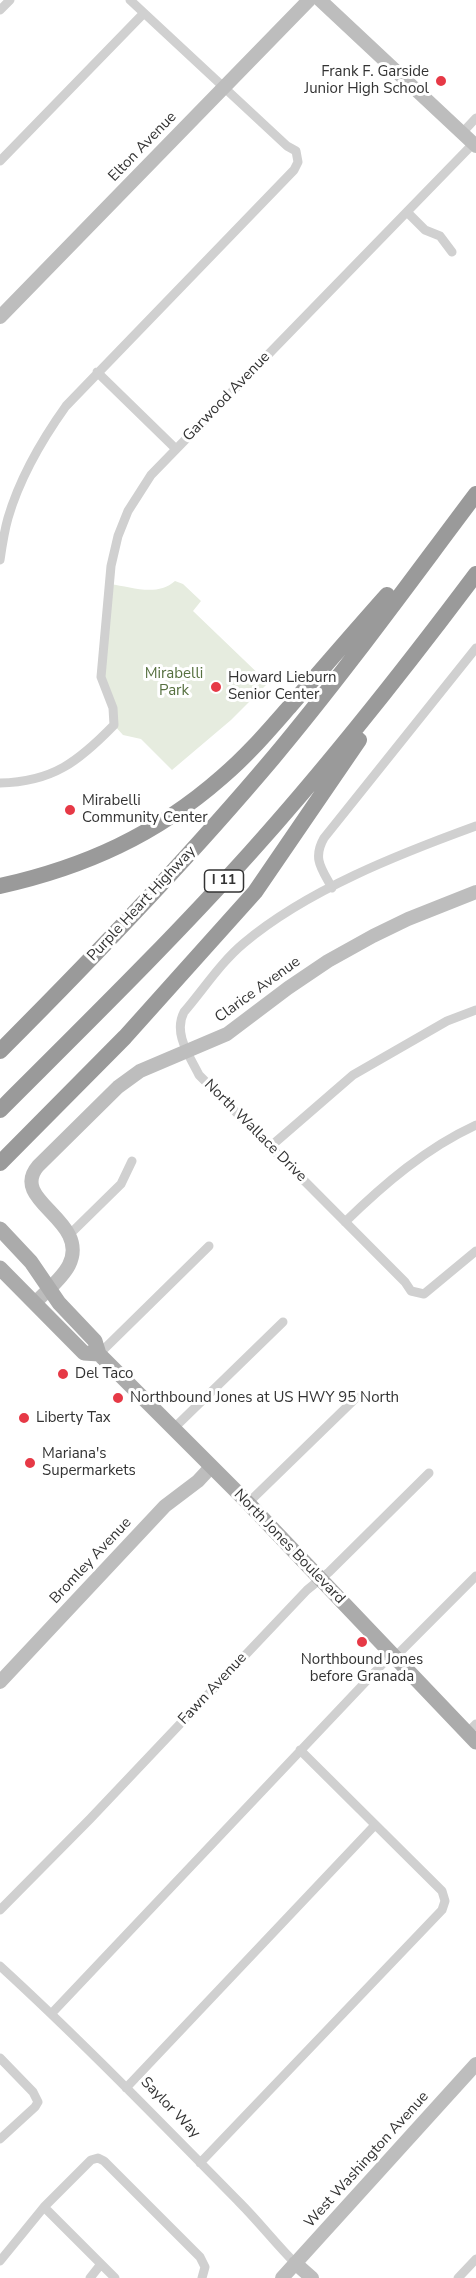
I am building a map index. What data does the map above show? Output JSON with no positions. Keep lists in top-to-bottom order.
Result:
{
  "streets": {
    "highway": ["I 11", "Purple Heart Highway"],
    "main road": ["North Jones Boulevard"],
    "street": [
      "Elton Avenue",
      "Garwood Avenue",
      "Clarice Avenue",
      "North Wallace Drive",
      "Bromley Avenue",
      "Fawn Avenue",
      "Saylor Way",
      "West Washington Avenue"
    ]
  },
  "crossings": [
    ["Clarice Avenue", "North Wallace Drive"],
    ["North Jones Boulevard", "Bromley Avenue"],
    ["North Jones Boulevard", "Fawn Avenue"],
    ["Saylor Way", "West Washington Avenue"]
  ],
  "parks": ["Mirabelli Park"],
  "places": [
    "Frank F. Garside Junior High School",
    "Howard Lieburn Senior Center",
    "Mirabelli Community Center",
    "Del Taco",
    "Northbound Jones at US HWY 95 North",
    "Liberty Tax",
    "Mariana's Supermarkets",
    "Northbound Jones before Granada"
  ]
}
